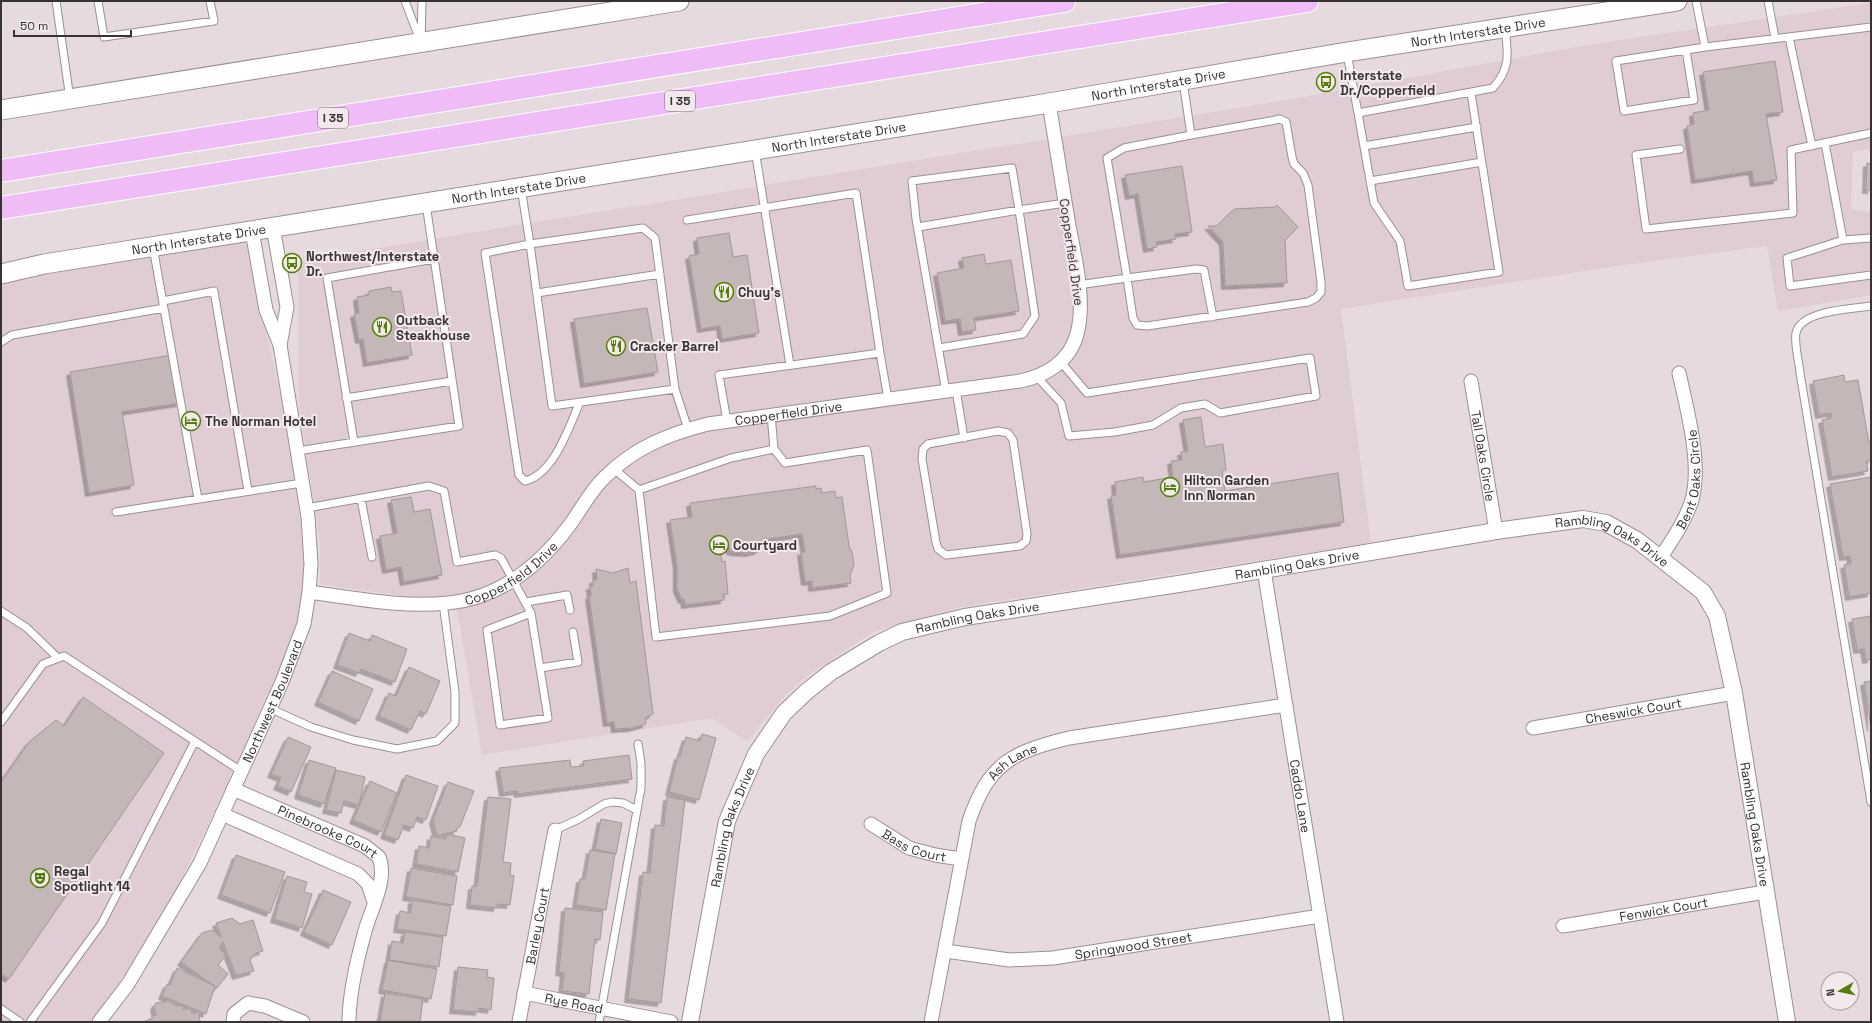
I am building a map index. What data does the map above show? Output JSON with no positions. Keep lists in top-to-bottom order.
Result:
{
  "streets": {
    "highway": ["I 35"],
    "main road": ["North Interstate Drive"],
    "street": [
      "Copperfield Drive",
      "Tall Oaks Circle",
      "Bent Oaks Circle",
      "Rambling Oaks Drive",
      "Northwest Boulevard",
      "Cheswick Court",
      "Ash Lane",
      "Caddo Lane",
      "Pinebrooke Court",
      "Bass Court",
      "Fenwick Court",
      "Barley Court",
      "Springwood Street",
      "Rye Road"
    ]
  },
  "crossings": [
    ["North Interstate Drive", "Copperfield Drive"],
    ["North Interstate Drive", "Northwest Boulevard"],
    ["Copperfield Drive", "Northwest Boulevard"],
    ["Tall Oaks Circle", "Rambling Oaks Drive"],
    ["Bent Oaks Circle", "Rambling Oaks Drive"],
    ["Rambling Oaks Drive", "Cheswick Court"],
    ["Rambling Oaks Drive", "Caddo Lane"],
    ["Rambling Oaks Drive", "Fenwick Court"],
    ["Northwest Boulevard", "Pinebrooke Court"],
    ["Ash Lane", "Caddo Lane"],
    ["Ash Lane", "Bass Court"],
    ["Ash Lane", "Springwood Street"],
    ["Caddo Lane", "Springwood Street"],
    ["Barley Court", "Rye Road"]
  ],
  "places": {
    "bus stop": ["Interstate Dr./Copperfield", "Northwest/Interstate Dr."],
    "restaurant": ["Chuy's", "Outback Steakhouse", "Cracker Barrel"],
    "hotel": ["The Norman Hotel", "Hilton Garden Inn Norman", "Courtyard"],
    "theatre": ["Regal Spotlight 14"]
  },
  "scale_bar": "50 m",
  "north": "left"
}
